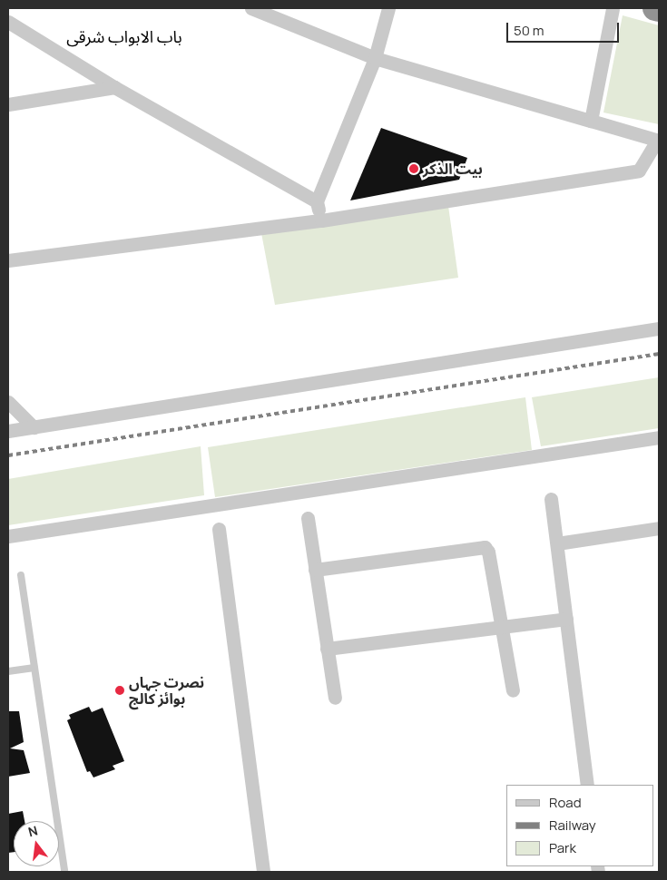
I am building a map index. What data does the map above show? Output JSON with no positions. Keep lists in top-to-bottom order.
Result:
{
  "districts": ["باب الابواب شرقی"],
  "places": ["بیت الذکر", "نصرت جہاں بوائز کالج"],
  "legend": ["Road", "Railway", "Park"],
  "scale_bar": "50 m",
  "north": "top"
}
